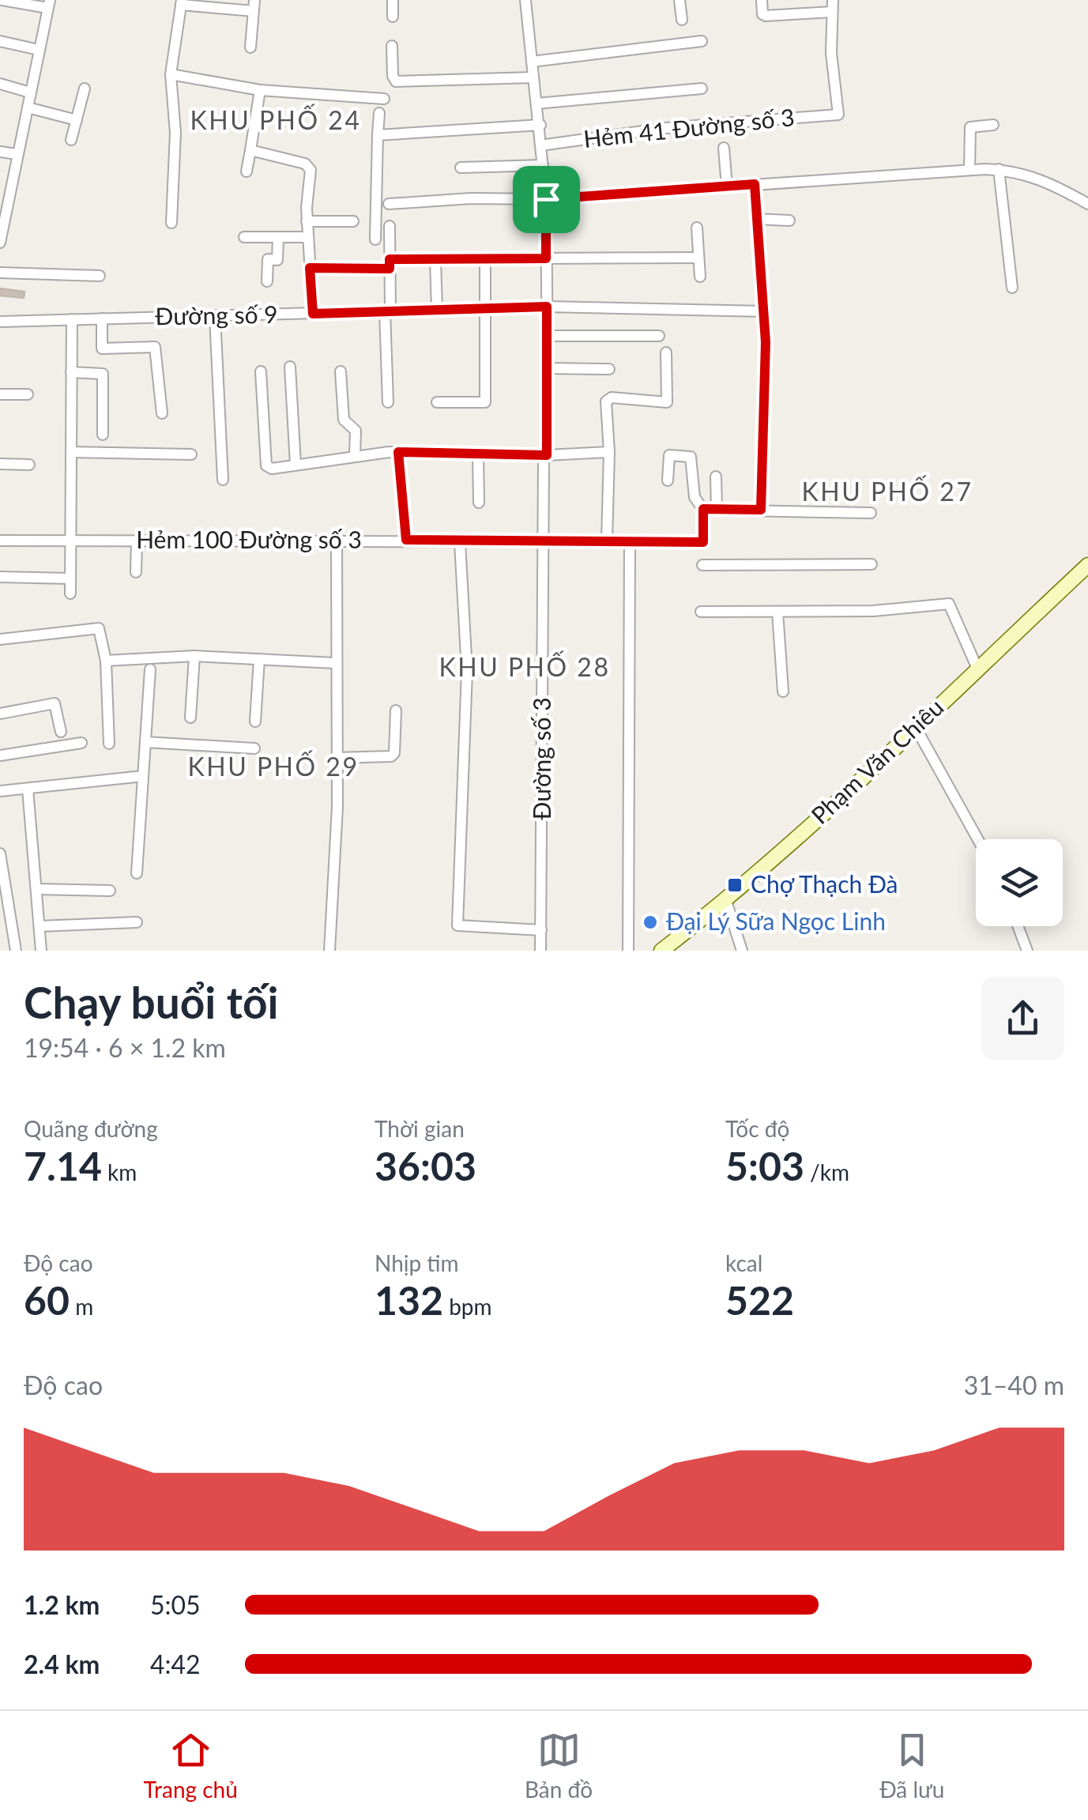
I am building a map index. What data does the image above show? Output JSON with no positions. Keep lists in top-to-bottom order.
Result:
{
  "streets": {
    "main road": ["Phạm Văn Chiêu"],
    "street": [
      "Hẻm 41 Đường số 3",
      "Đường số 9",
      "Hẻm 100 Đường số 3",
      "Đường số 3"
    ]
  },
  "crossings": [
    ["Hẻm 41 Đường số 3", "Đường số 3"],
    ["Đường số 9", "Đường số 3"],
    ["Hẻm 100 Đường số 3", "Đường số 3"]
  ],
  "districts": [
    "KHU PHỐ 24",
    "KHU PHỐ 27",
    "KHU PHỐ 28",
    "KHU PHỐ 29"
  ],
  "places": {
    "transit": ["Chợ Thạch Đà"],
    "other": ["Đại Lý Sữa Ngọc Linh"]
  },
  "page": {
    "heading": ["Chạy buổi tối", "19:54 · 6 × 1.2 km"],
    "stats": [
      ["Quãng đường", "7.14 km"],
      ["Thời gian", "36:03"],
      ["Tốc độ", "5:03 /km"],
      ["Độ cao", "60 m"],
      ["Nhịp tim", "132 bpm"],
      ["kcal", "522"]
    ],
    "chart": ["Độ cao", "31–40 m"],
    "list": [
      {
        "name": "1.2 km",
        "note": "5:05"
      },
      {
        "name": "2.4 km",
        "note": "4:42"
      }
    ],
    "tabs": ["Trang chủ", "Bản đồ", "Đã lưu"]
  }
}
